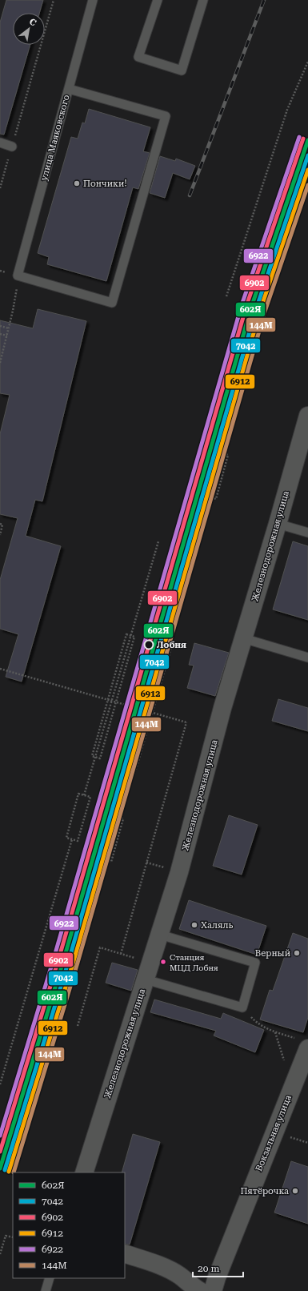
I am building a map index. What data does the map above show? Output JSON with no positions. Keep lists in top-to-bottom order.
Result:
{
  "streets": {
    "street": ["Железнодорожная улица", "Вокзальная улица"],
    "lane": ["улица Маяковского"]
  },
  "places": [
    "Пончики!",
    "Лобня",
    "Халяль",
    "Верный",
    "Станция МЦД Лобня",
    "Пятёрочка"
  ],
  "lines": [
    "transit line 6922",
    "transit line 6902",
    "transit line 602Я",
    "transit line 7042",
    "transit line 6912",
    "transit line 144М"
  ],
  "legend": [
    "602Я",
    "7042",
    "6902",
    "6912",
    "6922",
    "144М"
  ],
  "scale_bar": "20 m",
  "north": "top right"
}
